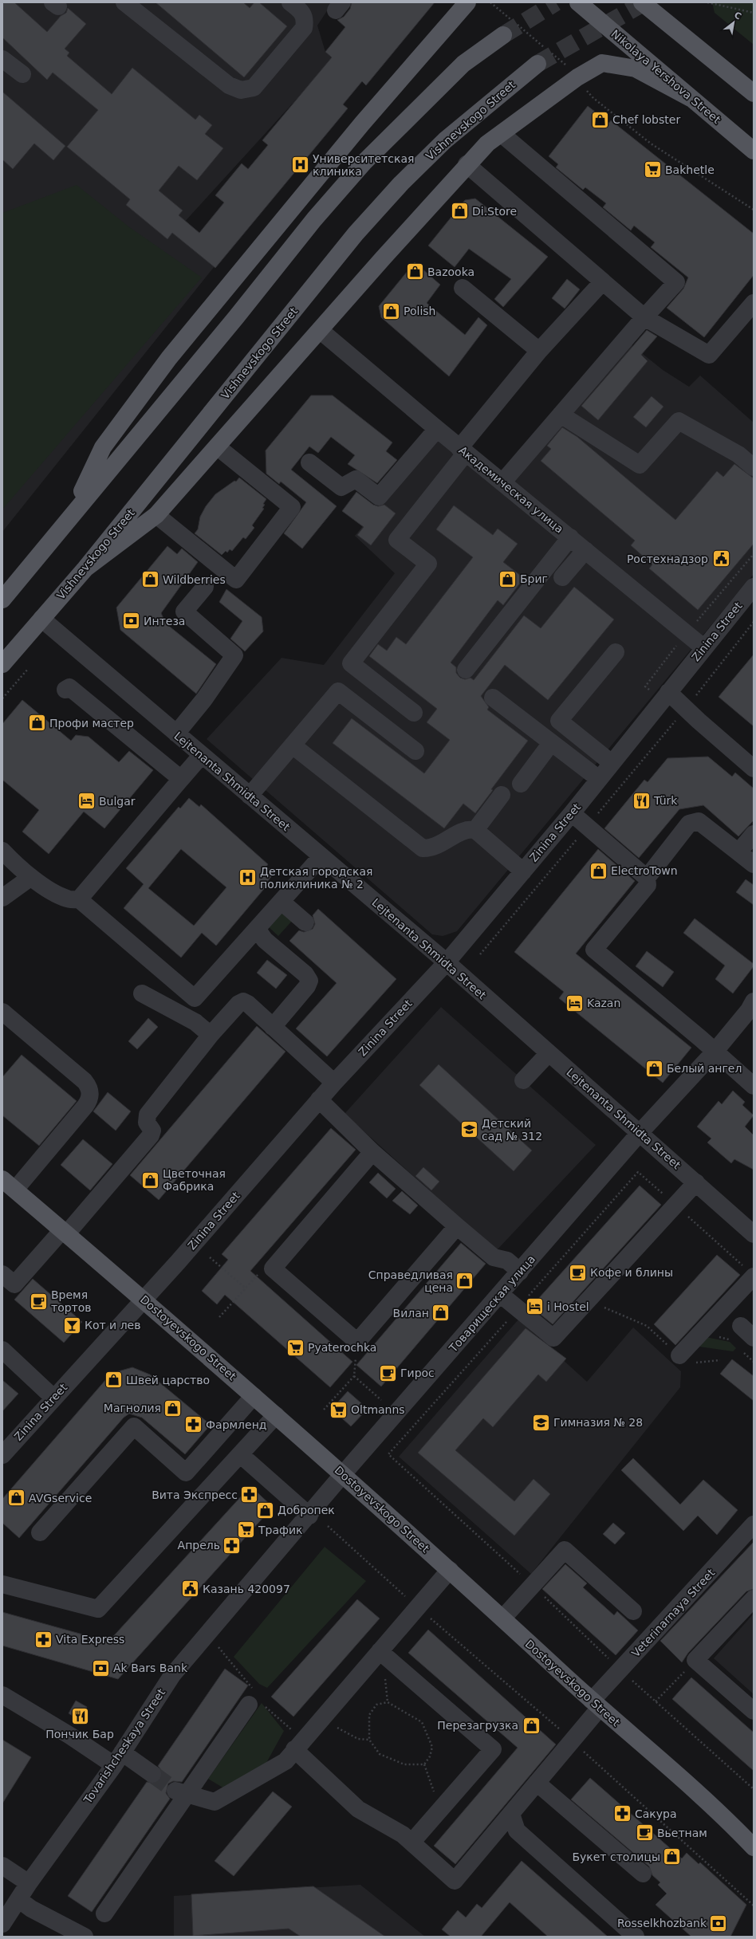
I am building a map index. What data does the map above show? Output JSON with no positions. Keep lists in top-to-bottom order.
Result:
{
  "streets": {
    "main road": ["Nikolaya Yershova Street", "Vishnevskogo Street", "Dostoyevskogo Street"],
    "street": [
      "Академическая улица",
      "Zinina Street",
      "Lejtenanta Shmidta Street",
      "Товарищеская улица",
      "Veterinarnaya Street",
      "Tovarishcheskaya Street"
    ]
  },
  "crossings": [
    ["Vishnevskogo Street", "Lejtenanta Shmidta Street"],
    ["Академическая улица", "Zinina Street"],
    ["Zinina Street", "Lejtenanta Shmidta Street"],
    ["Zinina Street", "Dostoyevskogo Street"],
    ["Lejtenanta Shmidta Street", "Товарищеская улица"],
    ["Товарищеская улица", "Dostoyevskogo Street"],
    ["Товарищеская улица", "Tovarishcheskaya Street"],
    ["Dostoyevskogo Street", "Veterinarnaya Street"],
    ["Dostoyevskogo Street", "Tovarishcheskaya Street"]
  ],
  "places": {
    "shop": [
      "Chef lobster",
      "Di.Store",
      "Bazooka",
      "Polish",
      "Бриг",
      "Wildberries",
      "Профи мастер",
      "ElectroTown",
      "Белый ангел",
      "Цветочная Фабрика",
      "Справедливая цена",
      "Вилан",
      "Швей царство",
      "Магнолия",
      "AVGservice",
      "Добропек",
      "Перезагрузка",
      "Букет столицы"
    ],
    "hospital": ["Университетская клиника", "Детская городская поликлиника № 2"],
    "supermarket": [
      "Bakhetle",
      "Pyaterochka",
      "Oltmanns",
      "Трафик"
    ],
    "public building": ["Ростехнадзор", "Казань 420097"],
    "bank": ["Интеза", "Ak Bars Bank", "Rosselkhozbank"],
    "restaurant": ["Türk", "Пончик Бар"],
    "hotel": ["Bulgar", "Kazan", "i Hostel"],
    "school or university": ["Детский сад № 312", "Гимназия № 28"],
    "cafe": [
      "Кофе и блины",
      "Время тортов",
      "Гирос",
      "Вьетнам"
    ],
    "bar": ["Кот и лев"],
    "pharmacy": [
      "Фармленд",
      "Вита Экспресс",
      "Апрель",
      "Vita Express",
      "Сакура"
    ]
  },
  "north": "top right"
}
